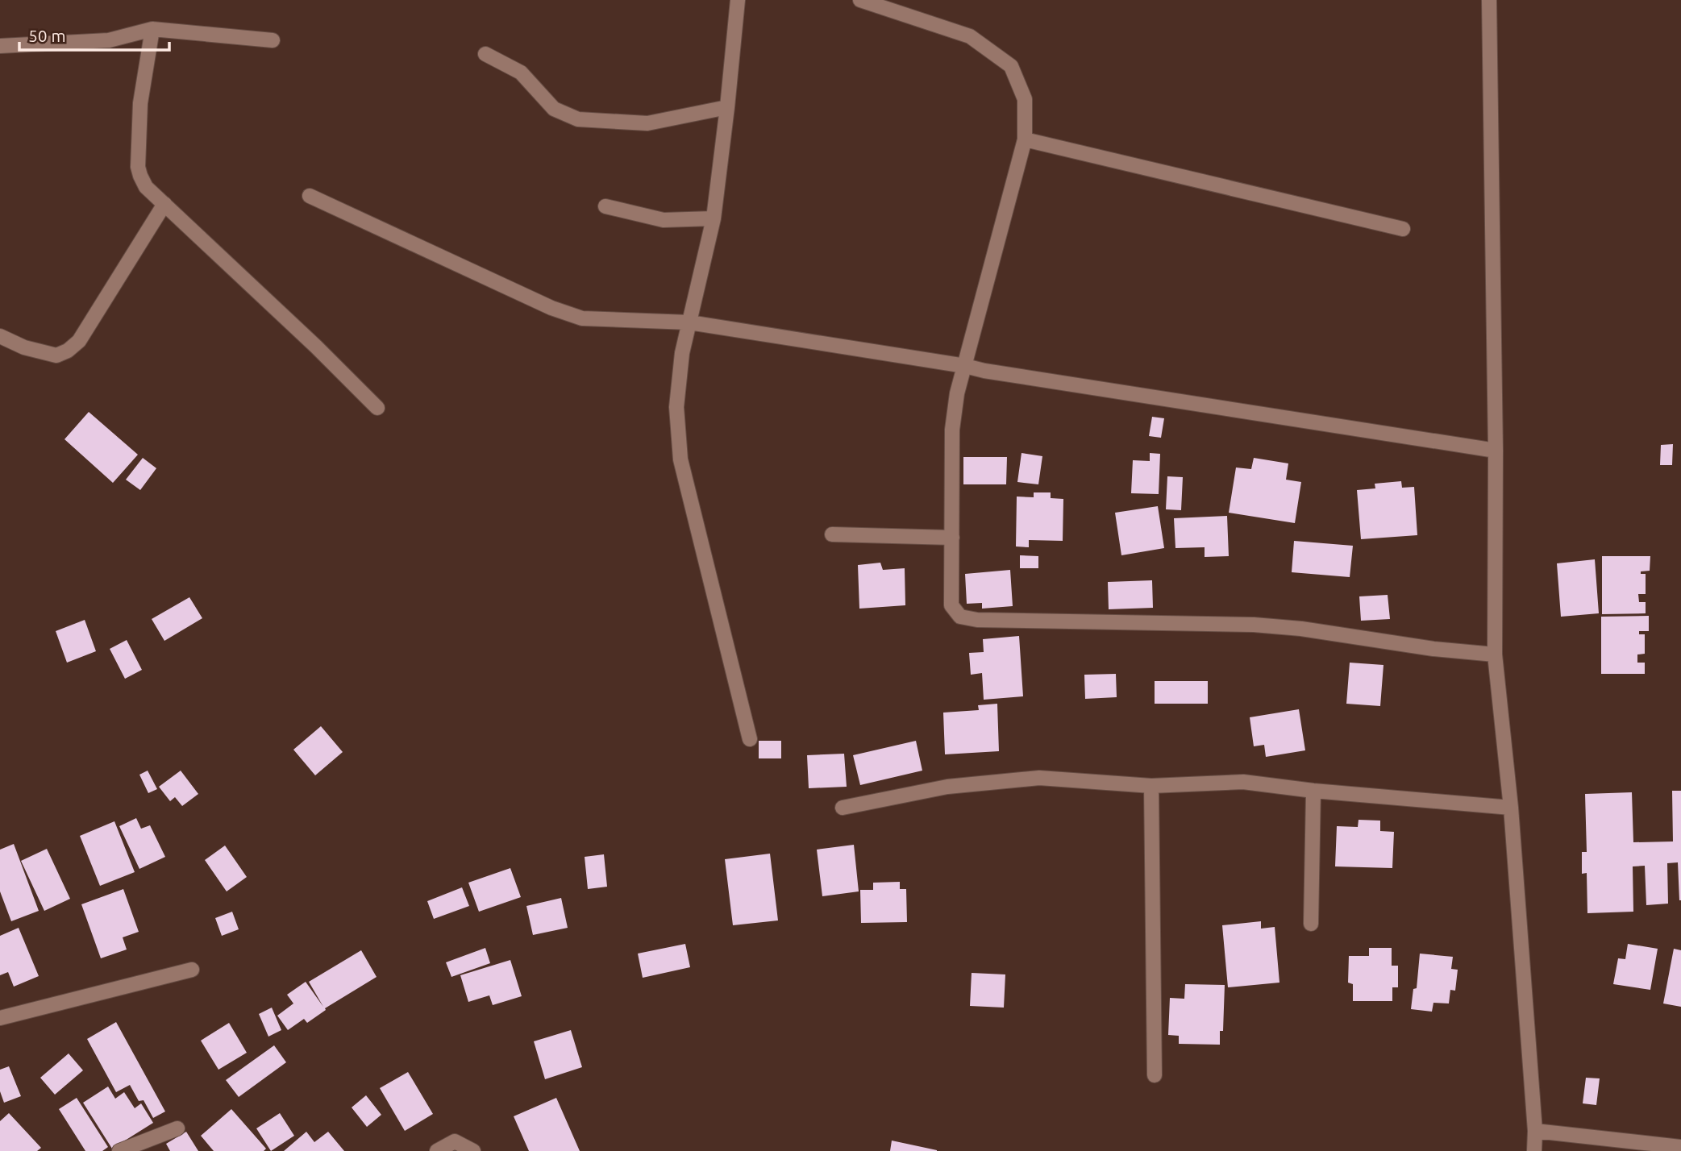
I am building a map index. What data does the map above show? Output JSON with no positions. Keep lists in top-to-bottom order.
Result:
{
  "scale_bar": "50 m"
}
